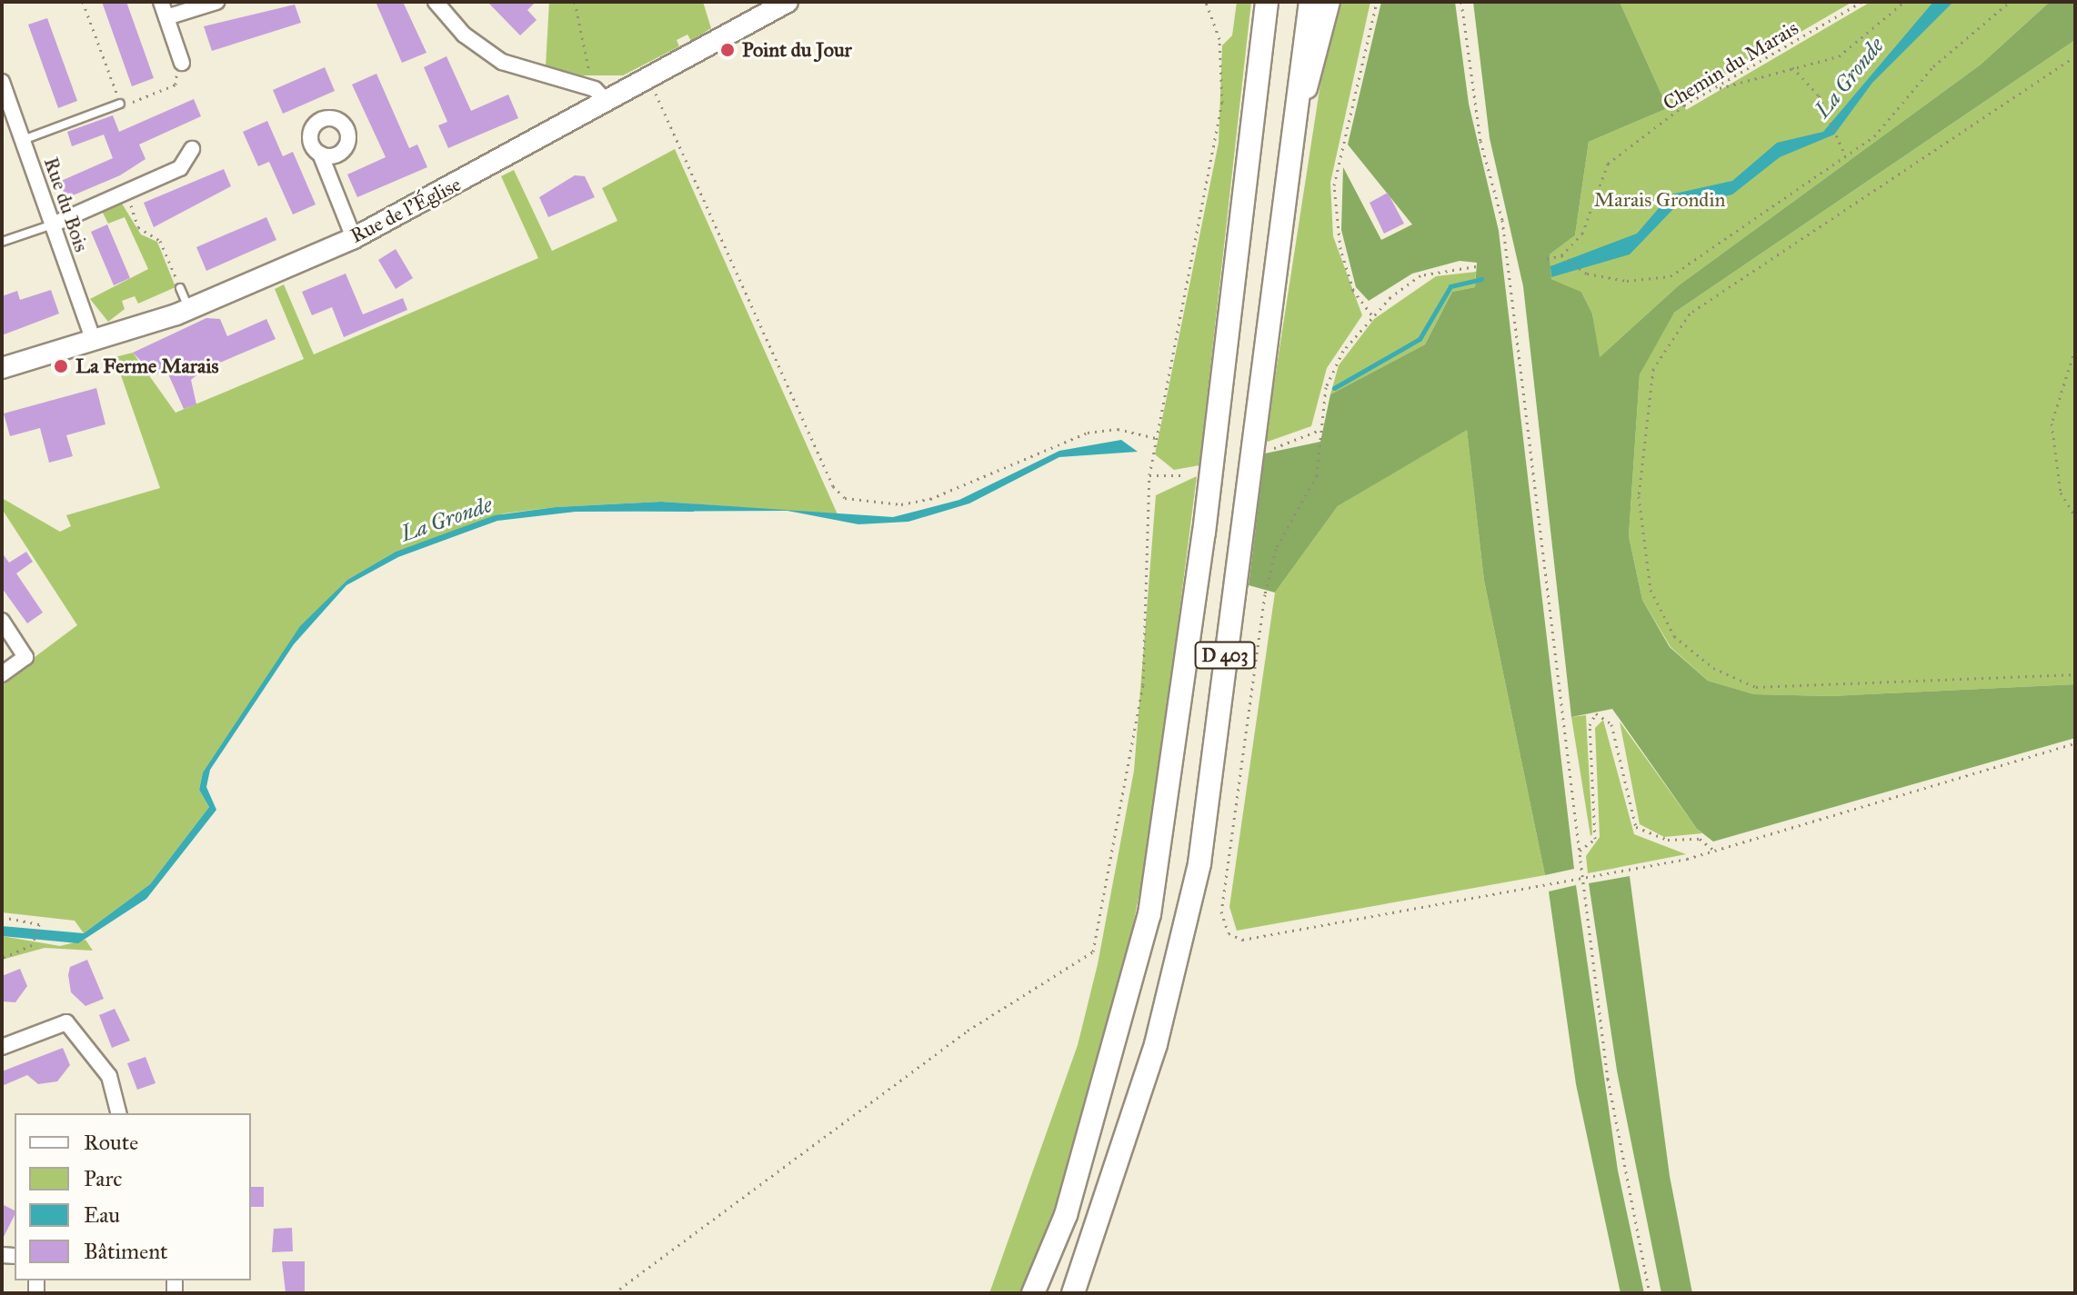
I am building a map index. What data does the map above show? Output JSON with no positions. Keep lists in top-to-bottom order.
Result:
{
  "streets": {
    "main road": ["D 403"],
    "street": ["Rue du Bois", "Rue de l'Église"],
    "path": ["Chemin du Marais"]
  },
  "crossings": [
    ["Rue du Bois", "Rue de l'Église"]
  ],
  "water": ["La Gronde"],
  "parks": ["Marais Grondin"],
  "places": ["Point du Jour", "La Ferme Marais"],
  "legend": [
    "Route",
    "Parc",
    "Eau",
    "Bâtiment"
  ]
}
